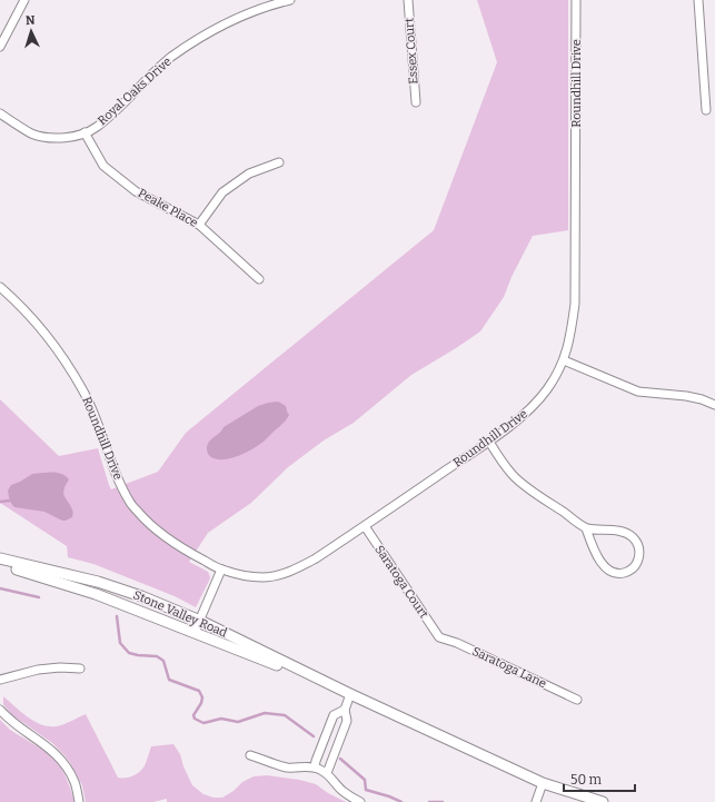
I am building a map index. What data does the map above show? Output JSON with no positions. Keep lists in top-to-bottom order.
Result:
{
  "streets": {
    "street": [
      "Essex Court",
      "Roundhill Drive",
      "Royal Oaks Drive",
      "Peake Place",
      "Saratoga Court",
      "Stone Valley Road",
      "Saratoga Lane"
    ]
  },
  "crossings": [
    ["Roundhill Drive", "Saratoga Court"],
    ["Royal Oaks Drive", "Peake Place"],
    ["Saratoga Court", "Saratoga Lane"]
  ],
  "scale_bar": "50 m",
  "north": "top"
}
